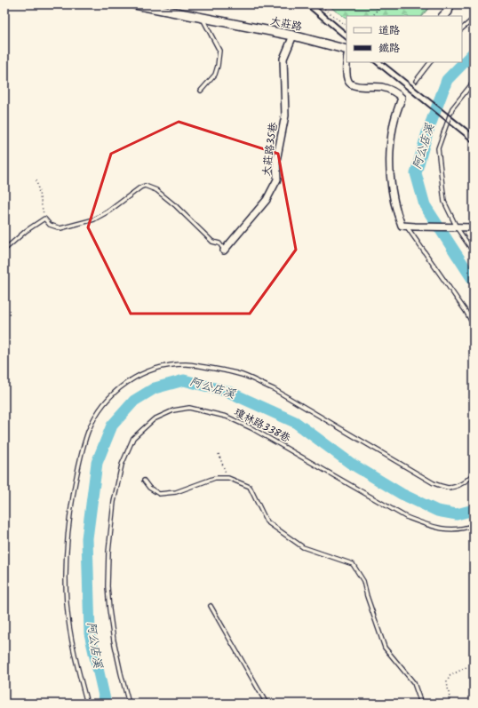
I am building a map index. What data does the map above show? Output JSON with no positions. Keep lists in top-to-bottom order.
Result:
{
  "streets": {
    "street": ["大莊路", "大莊路35巷"],
    "lane": ["瓊林路338巷"]
  },
  "crossings": [
    ["大莊路", "大莊路35巷"]
  ],
  "water": ["阿公店溪"],
  "legend": ["道路", "鐵路"]
}
